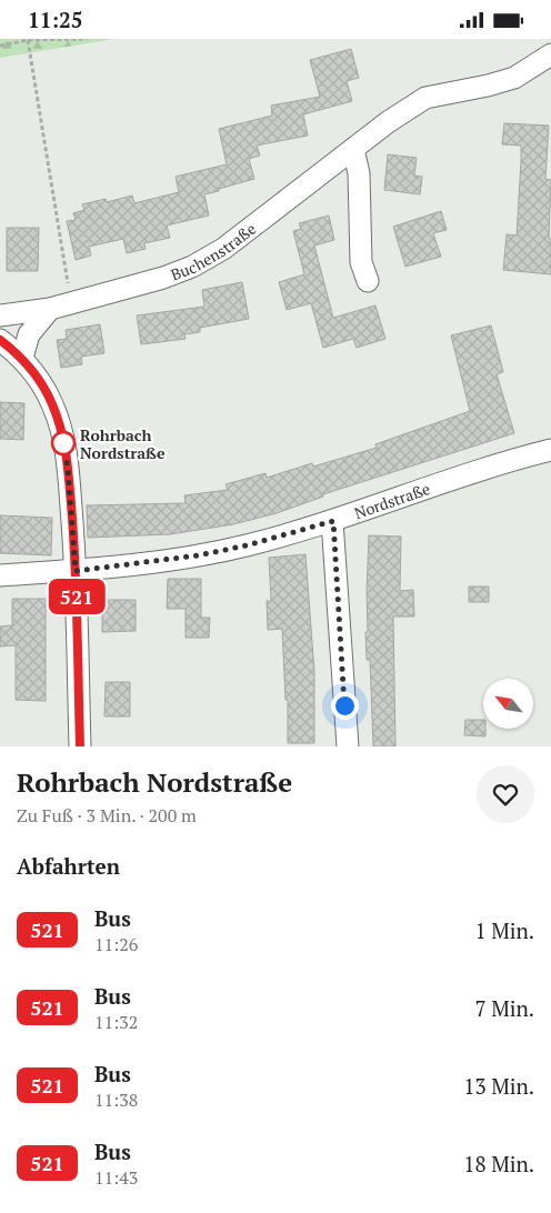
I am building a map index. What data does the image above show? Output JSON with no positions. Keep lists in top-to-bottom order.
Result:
{
  "streets": {
    "street": ["Buchenstraße", "Nordstraße"]
  },
  "places": ["Rohrbach Nordstraße"],
  "lines": ["bus line 521"],
  "north": "top left",
  "page": {
    "status": "11:25",
    "on_map": "521",
    "heading": [
      ["Rohrbach Nordstraße", "Zu Fuß · 3 Min. · 200 m"],
      "Abfahrten"
    ],
    "list": [
      {
        "mark": "521",
        "name": "Bus",
        "note": "11:26",
        "value": "1 Min."
      },
      {
        "mark": "521",
        "name": "Bus",
        "note": "11:32",
        "value": "7 Min."
      },
      {
        "mark": "521",
        "name": "Bus",
        "note": "11:38",
        "value": "13 Min."
      },
      {
        "mark": "521",
        "name": "Bus",
        "note": "11:43",
        "value": "18 Min."
      }
    ]
  }
}
